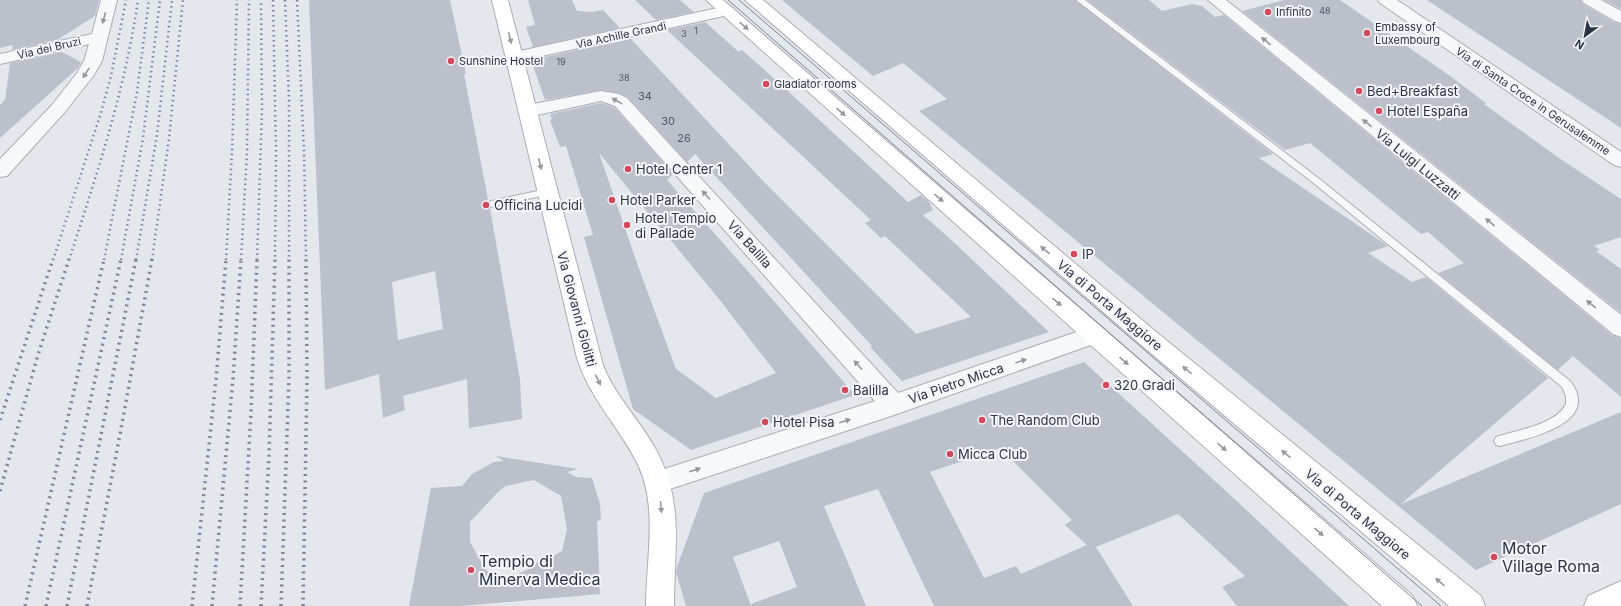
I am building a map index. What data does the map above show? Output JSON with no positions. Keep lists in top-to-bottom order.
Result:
{
  "streets": {
    "main road": ["Via di Porta Maggiore", "Via Giovanni Giolitti"],
    "street": [
      "Via Achille Grandi",
      "Via dei Bruzi",
      "Via di Santa Croce in Gerusalemme",
      "Via Luigi Luzzatti",
      "Via Balilla",
      "Via Pietro Micca"
    ]
  },
  "crossings": [
    ["Via Achille Grandi", "Via Giovanni Giolitti"],
    ["Via Balilla", "Via Giovanni Giolitti"],
    ["Via Balilla", "Via Pietro Micca"],
    ["Via Giovanni Giolitti", "Via Pietro Micca"]
  ],
  "one_way": [
    "Via Luigi Luzzatti",
    "Via Balilla",
    "Via Giovanni Giolitti",
    "Via Pietro Micca"
  ],
  "places": [
    "Infinito",
    "Embassy of Luxembourg",
    "Sunshine Hostel",
    "Gladiator rooms",
    "Bed+Breakfast",
    "Hotel España",
    "Hotel Center 1",
    "Hotel Parker",
    "Officina Lucidi",
    "Hotel Tempio di Pallade",
    "IP",
    "320 Gradi",
    "Balilla",
    "The Random Club",
    "Hotel Pisa",
    "Micca Club",
    "Motor Village Roma",
    "Tempio di Minerva Medica"
  ],
  "house_numbers": [
    "48",
    "1",
    "3",
    "19",
    "38",
    "34",
    "30",
    "26"
  ],
  "north": "bottom left"
}
